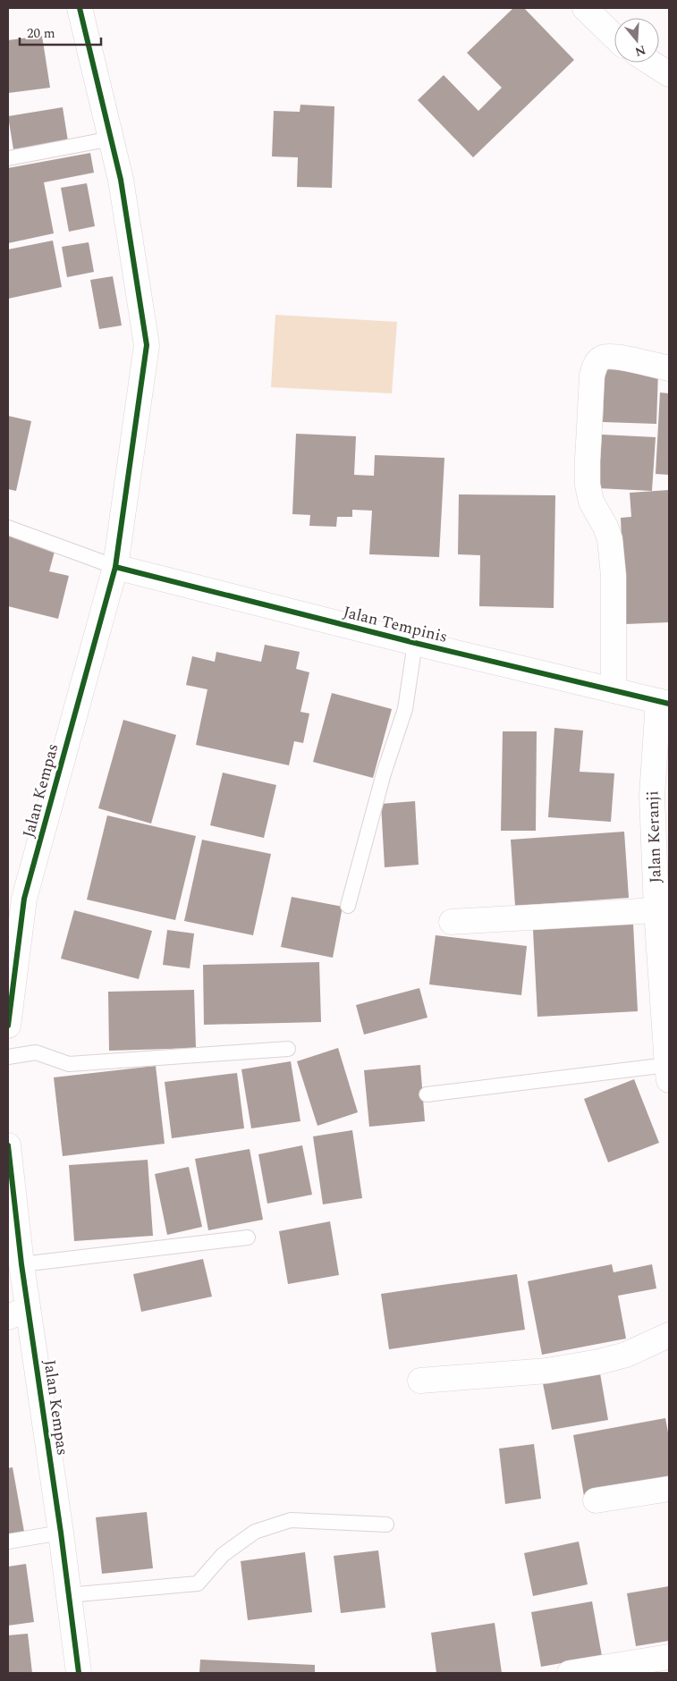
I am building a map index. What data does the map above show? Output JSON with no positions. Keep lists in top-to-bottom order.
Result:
{
  "streets": {
    "street": ["Jalan Tempinis", "Jalan Kempas", "Jalan Keranji"]
  },
  "crossings": [
    ["Jalan Tempinis", "Jalan Kempas"],
    ["Jalan Tempinis", "Jalan Keranji"]
  ],
  "scale_bar": "20 m",
  "north": "bottom"
}
